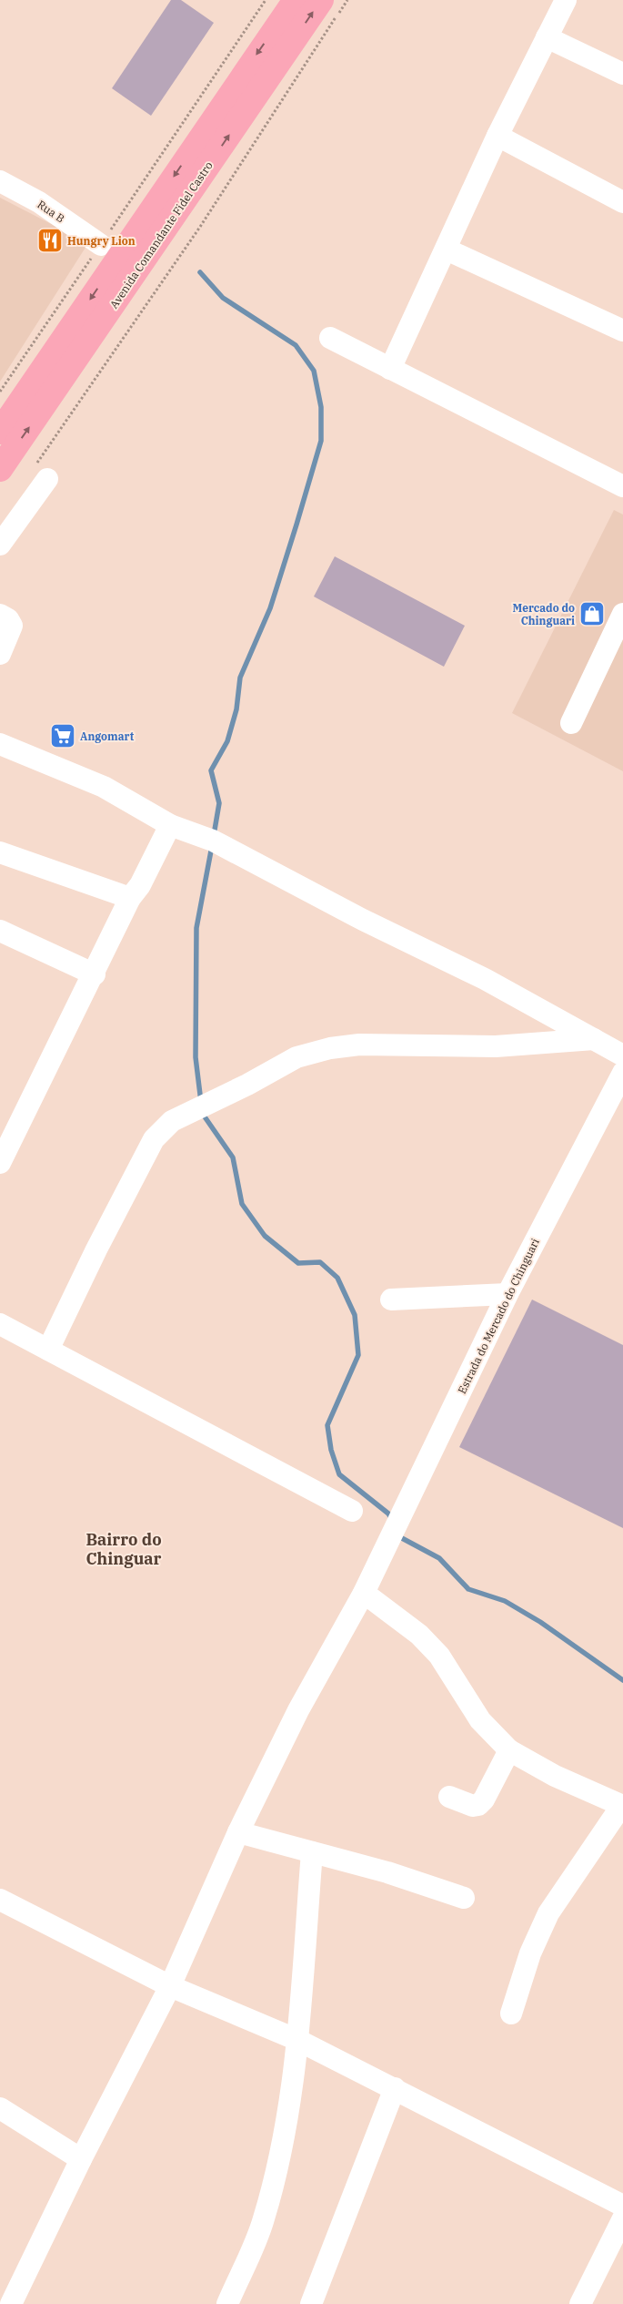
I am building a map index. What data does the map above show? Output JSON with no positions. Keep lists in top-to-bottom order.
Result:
{
  "streets": {
    "highway": ["Avenida Comandante Fidel Castro"],
    "street": ["Rua B", "Estrada do Mercado do Chinguari"]
  },
  "districts": ["Bairro do Chinguar"],
  "places": {
    "restaurant": ["Hungry Lion"],
    "shop": ["Mercado do Chinguari"],
    "supermarket": ["Angomart"]
  }
}
